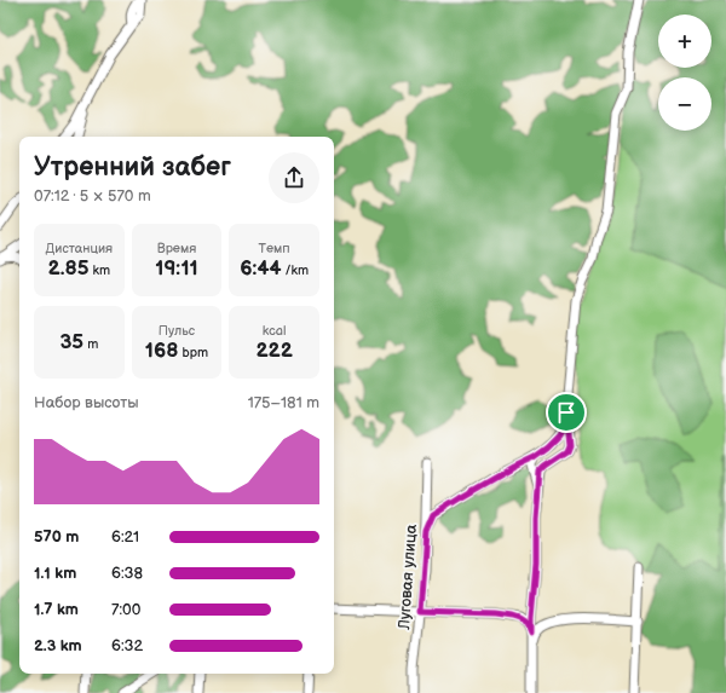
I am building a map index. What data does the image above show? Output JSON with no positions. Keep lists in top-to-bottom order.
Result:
{
  "streets": {
    "street": ["Луговая улица"]
  },
  "page": {
    "map_buttons": ["+", "−"],
    "heading": ["Утренний забег", "07:12 · 5 × 570 m"],
    "stats": [
      ["Дистанция", "2.85 km"],
      ["Время", "19:11"],
      ["Темп", "6:44 /km"],
      ["35 m"],
      ["Пульс", "168 bpm"],
      ["kcal", "222"]
    ],
    "chart": ["Набор высоты", "175–181 m"],
    "list": [
      {
        "name": "570 m",
        "note": "6:21"
      },
      {
        "name": "1.1 km",
        "note": "6:38"
      },
      {
        "name": "1.7 km",
        "note": "7:00"
      },
      {
        "name": "2.3 km",
        "note": "6:32"
      }
    ]
  }
}
